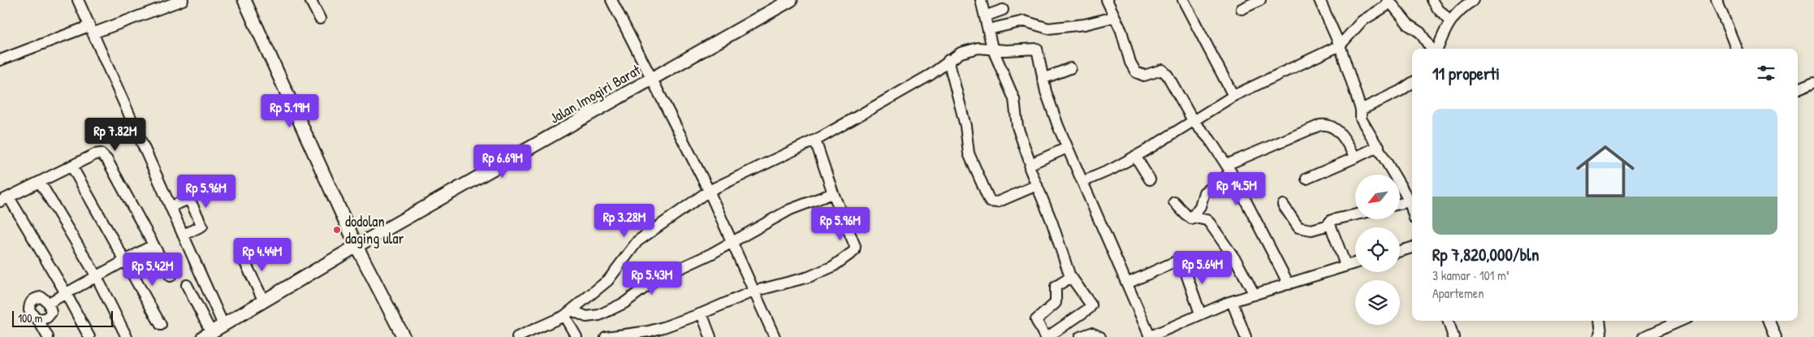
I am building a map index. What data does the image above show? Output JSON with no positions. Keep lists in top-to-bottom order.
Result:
{
  "streets": {
    "main road": ["Jalan Imogiri Barat"]
  },
  "places": ["dodolan daging ular"],
  "scale_bar": "100 m",
  "north": "bottom left",
  "page": {
    "heading": "11 properti",
    "price": [
      "Rp 5.19M",
      "Rp 7.82M",
      "Rp 6.69M",
      "Rp 14.5M",
      "Rp 5.96M",
      "Rp 3.28M",
      "Rp 5.96M",
      "Rp 4.44M",
      "Rp 5.64M",
      "Rp 5.42M",
      "Rp 5.43M"
    ],
    "list": [
      {
        "name": "Rp 7,820,000/bln",
        "note": "3 kamar · 101 m² · Apartemen"
      }
    ],
    "scale": "100 m"
  }
}
